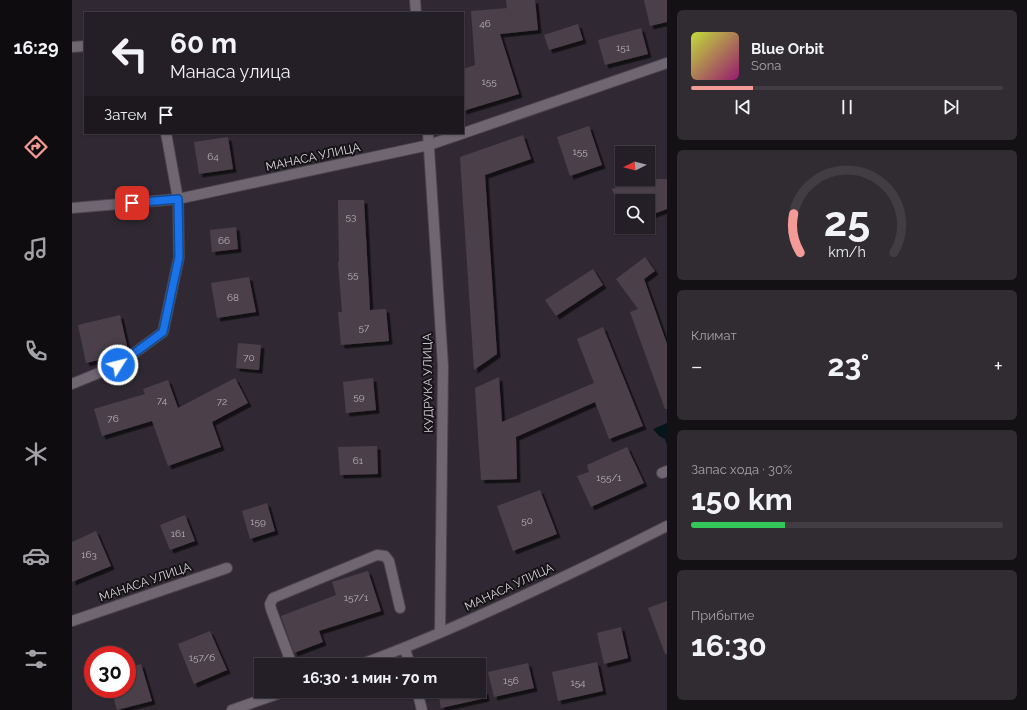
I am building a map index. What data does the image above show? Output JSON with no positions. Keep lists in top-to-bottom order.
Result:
{
  "streets": {
    "street": ["МАНАСА УЛИЦА", "КУДРУКА УЛИЦА"]
  },
  "crossings": [
    ["МАНАСА УЛИЦА", "КУДРУКА УЛИЦА"]
  ],
  "house_numbers": [
    "46",
    "151",
    "155",
    "155",
    "64",
    "53",
    "66",
    "55",
    "68",
    "57",
    "70",
    "59",
    "74",
    "72",
    "76",
    "61",
    "155/1",
    "50",
    "159",
    "161",
    "163",
    "157/1",
    "157/б",
    "156",
    "154"
  ],
  "north": "left",
  "page": {
    "tabs": "16:29",
    "turn": ["60 m", "Манаса улица"],
    "song": ["Blue Orbit", "Sona"],
    "then": "Затем",
    "tile": [
      "Климат",
      ["Запас хода · 30%", "150 km"],
      ["Прибытие", "16:30"]
    ],
    "heat": ["−", "23°", "+"],
    "limit": "30",
    "trip": "16:30 · 1 мин · 70 m",
    "gauge": ["25", "km/h"]
  }
}
